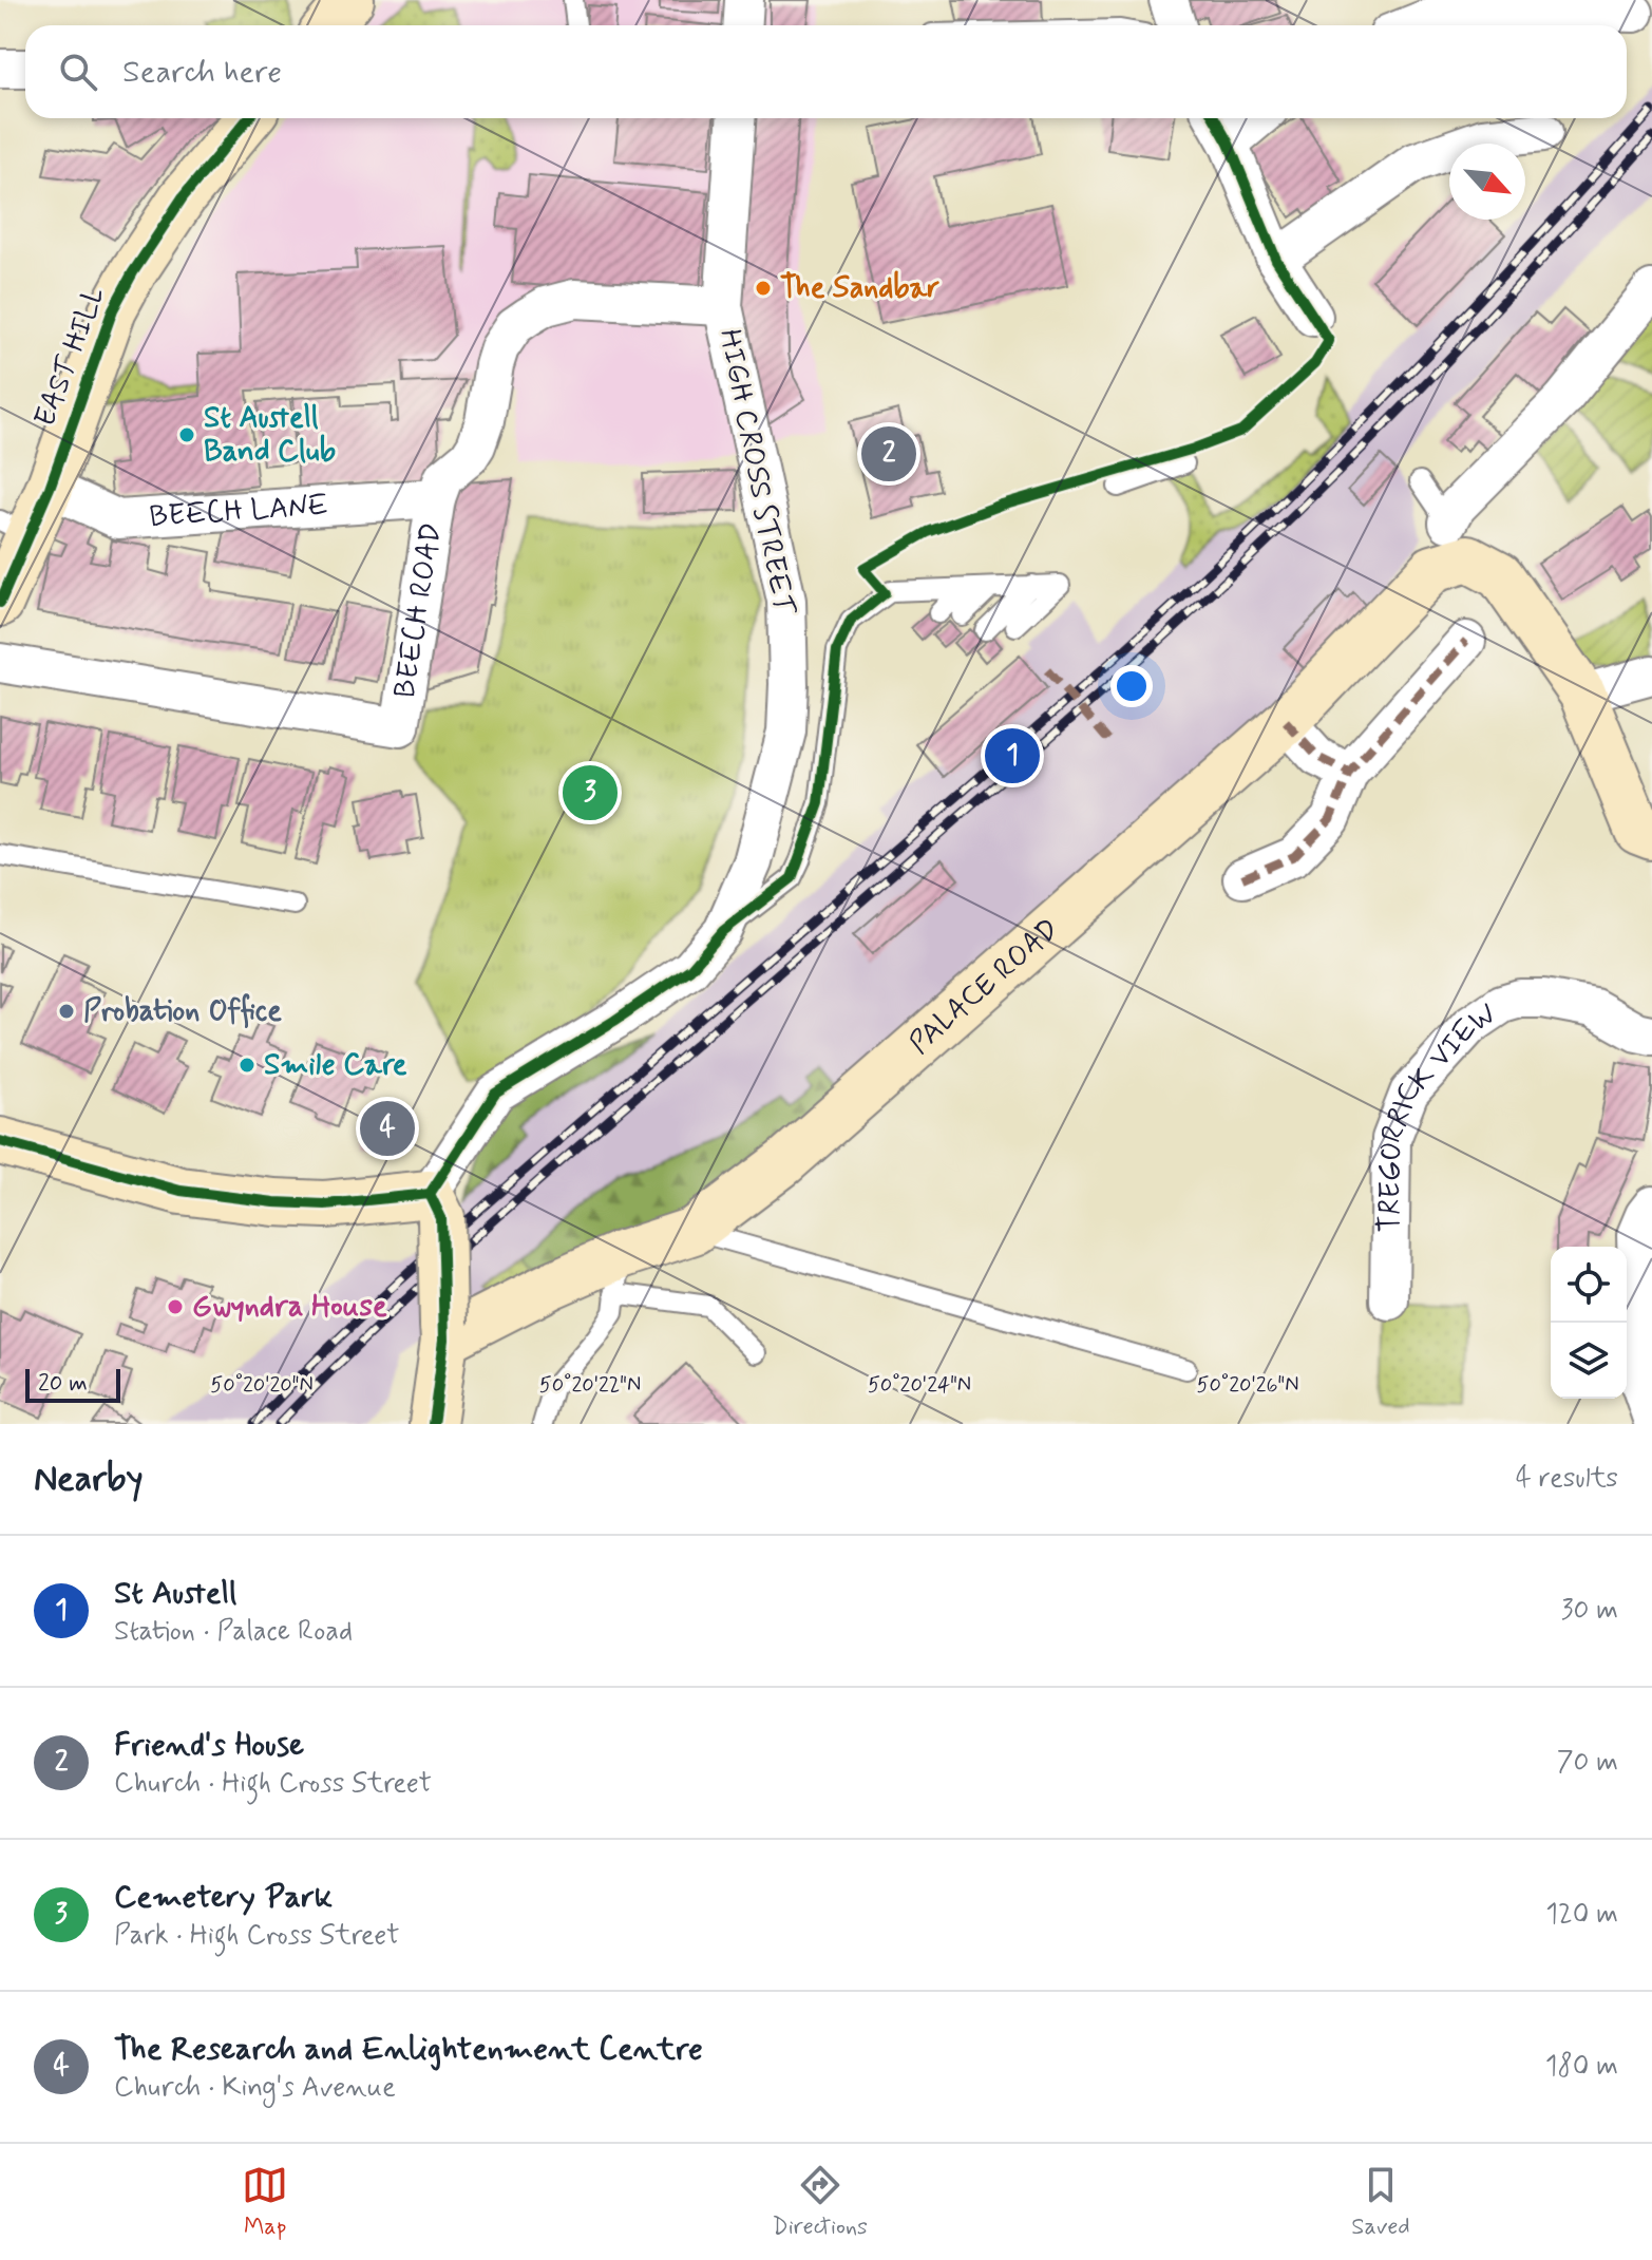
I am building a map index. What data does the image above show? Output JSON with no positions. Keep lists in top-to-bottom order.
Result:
{
  "streets": {
    "street": [
      "EAST HILL",
      "HIGH CROSS STREET",
      "BEECH LANE",
      "BEECH ROAD",
      "PALACE ROAD",
      "TREGORRICK VIEW"
    ]
  },
  "crossings": [
    ["EAST HILL", "BEECH LANE"],
    ["HIGH CROSS STREET", "BEECH ROAD"],
    ["BEECH LANE", "BEECH ROAD"]
  ],
  "places": [
    "The Sandbar",
    "St Austell Band Club",
    "Probation Office",
    "Smile Care",
    "Gwyndra House"
  ],
  "scale_bar": "20 m",
  "north": "bottom right",
  "page": {
    "search": "Search here",
    "pins": [
      "2",
      "1",
      "3",
      "4"
    ],
    "scale": "20 m",
    "heading": ["Nearby", "4 results"],
    "list": [
      {
        "mark": "1",
        "name": "St Austell",
        "note": "Station · Palace Road",
        "value": "30 m"
      },
      {
        "mark": "2",
        "name": "Friend's House",
        "note": "Church · High Cross Street",
        "value": "70 m"
      },
      {
        "mark": "3",
        "name": "Cemetery Park",
        "note": "Park · High Cross Street",
        "value": "120 m"
      },
      {
        "mark": "4",
        "name": "The Research and Enlightenment Centre",
        "note": "Church · King's Avenue",
        "value": "180 m"
      }
    ],
    "nav": ["Map", "Directions", "Saved"]
  },
  "coordinates": [
    "50°20'20\"N",
    "50°20'22\"N",
    "50°20'24\"N",
    "50°20'26\"N"
  ]
}
